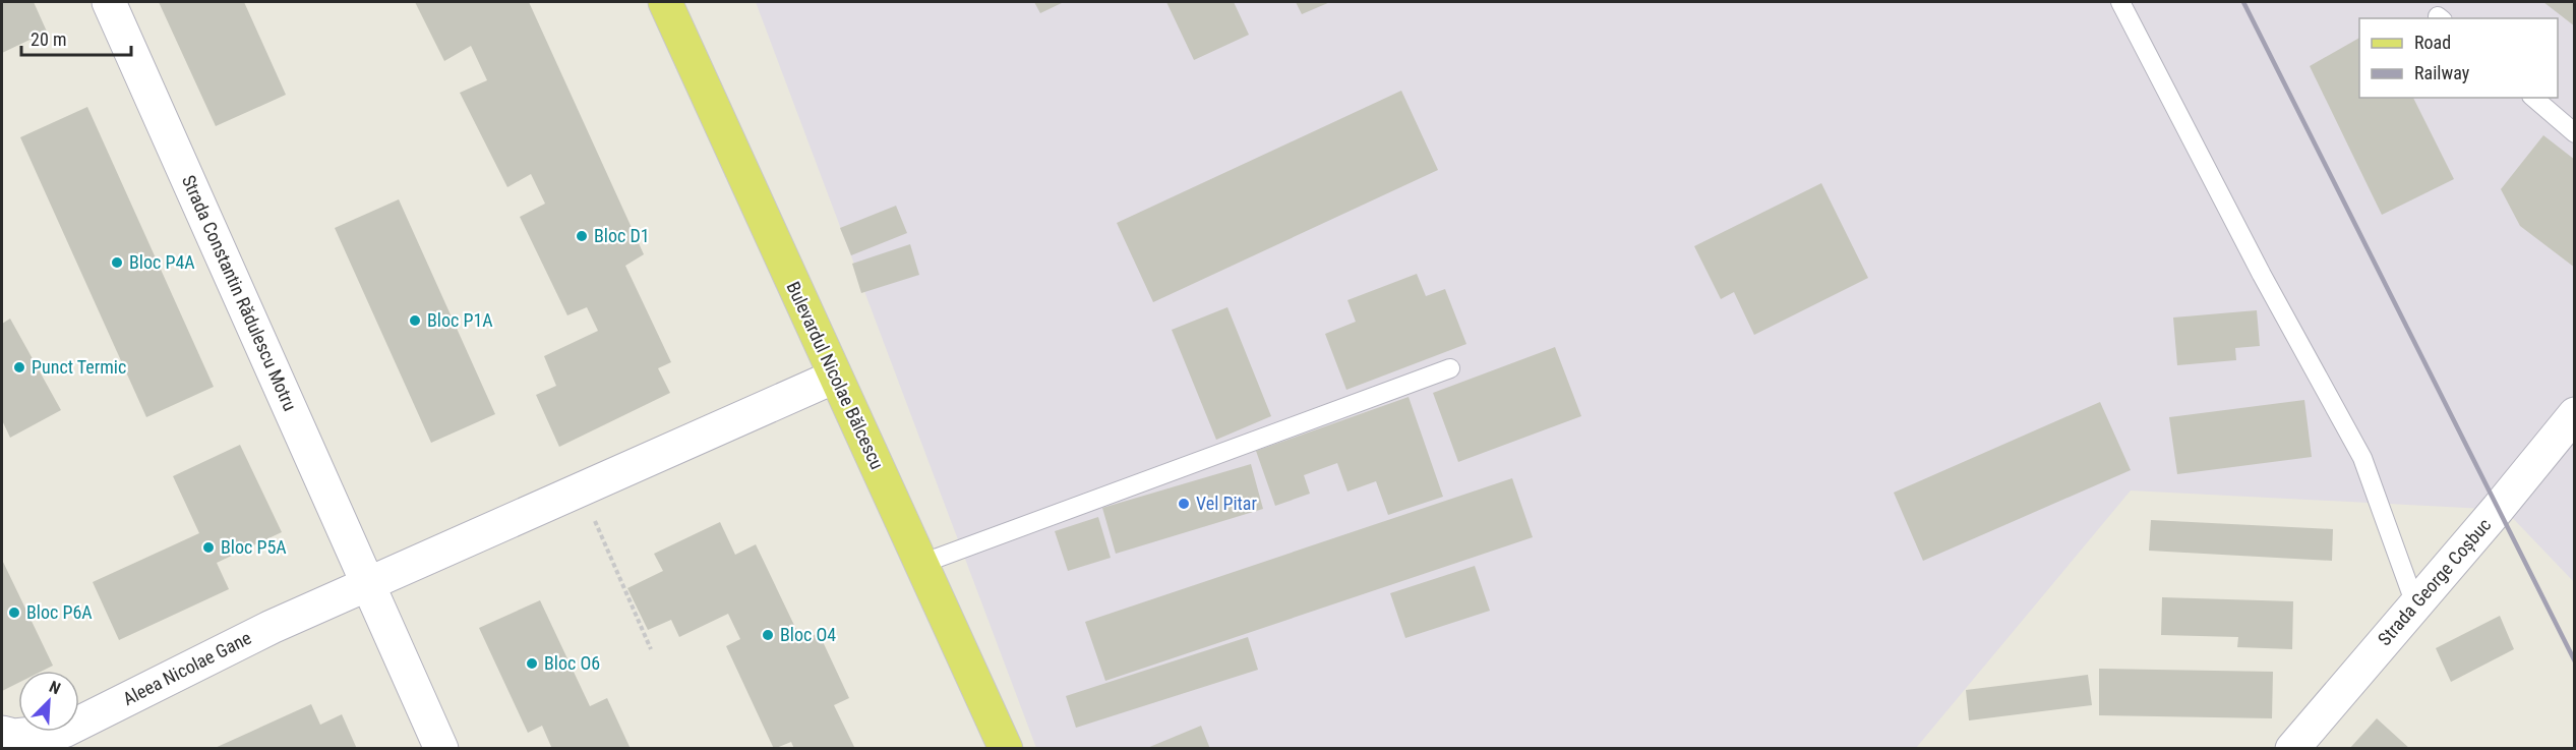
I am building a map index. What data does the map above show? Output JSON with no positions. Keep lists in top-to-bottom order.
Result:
{
  "streets": {
    "main road": ["Bulevardul Nicolae Bălcescu"],
    "street": ["Strada Constantin Rădulescu Motru", "Strada George Coșbuc", "Aleea Nicolae Gane"]
  },
  "crossings": [
    ["Strada Constantin Rădulescu Motru", "Aleea Nicolae Gane"]
  ],
  "places": [
    "Bloc D1",
    "Bloc P4A",
    "Bloc P1A",
    "Punct Termic",
    "Vel Pitar",
    "Bloc P5A",
    "Bloc P6A",
    "Bloc O4",
    "Bloc O6"
  ],
  "legend": ["Road", "Railway"],
  "scale_bar": "20 m",
  "north": "top right"
}
